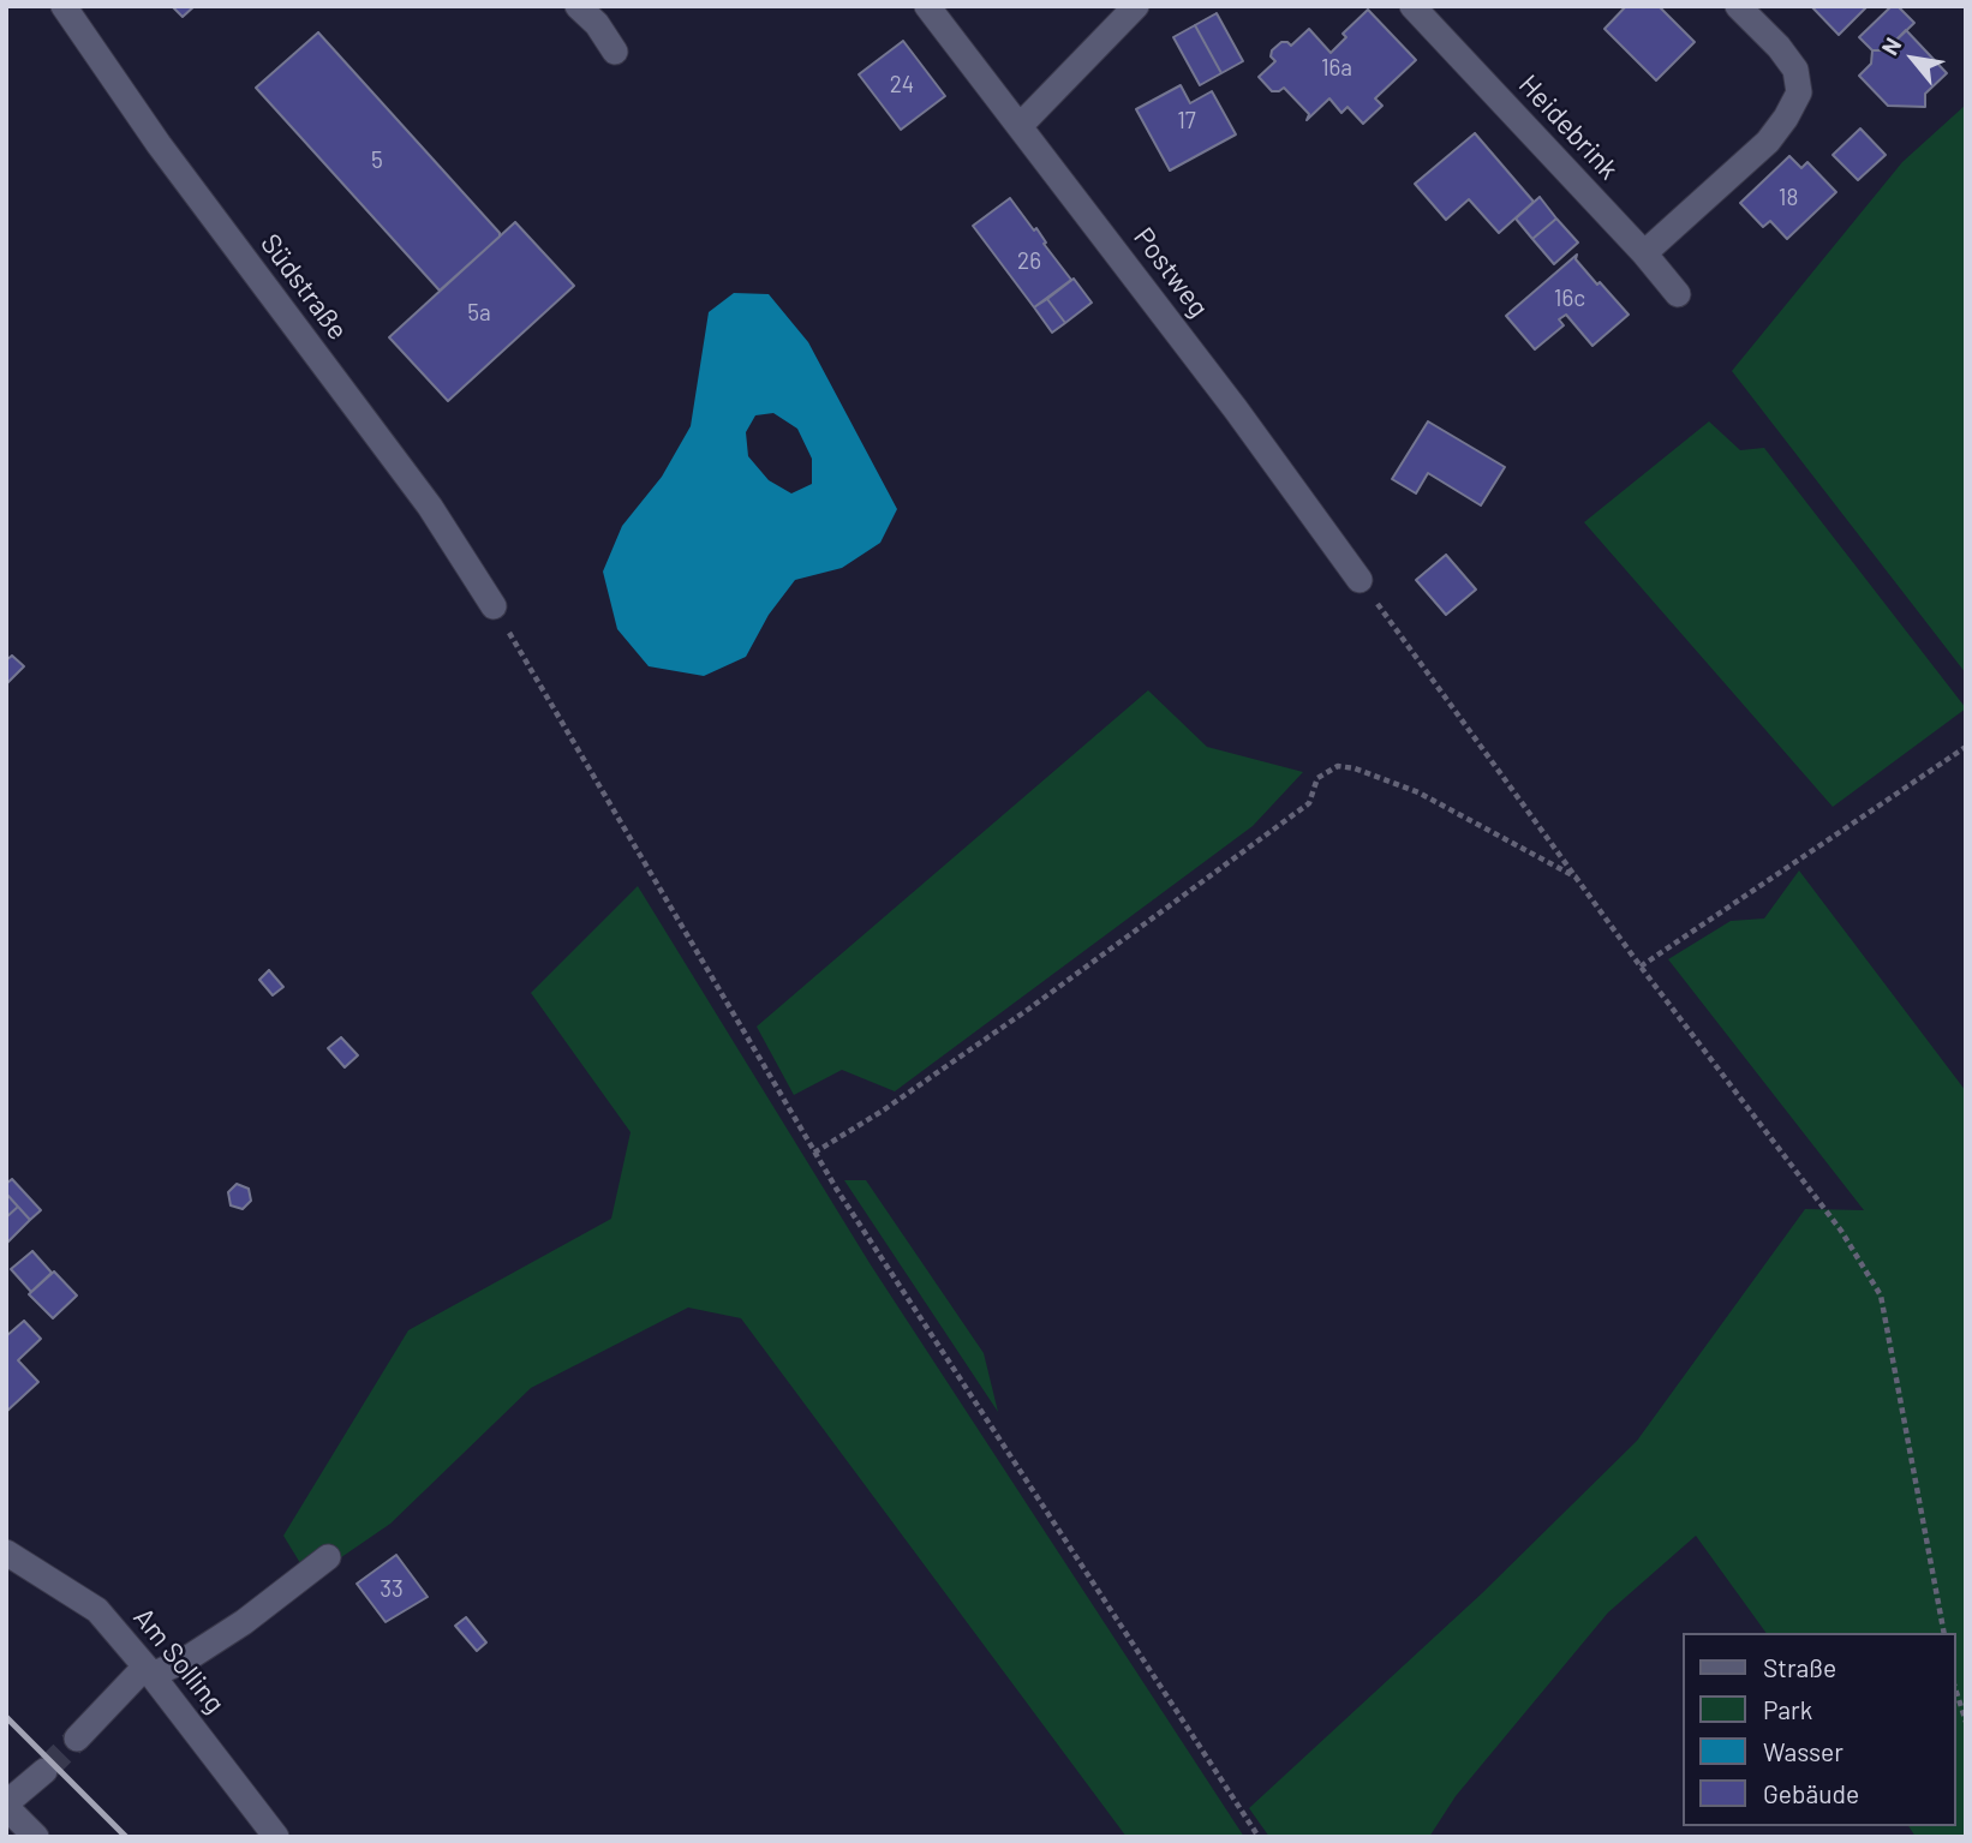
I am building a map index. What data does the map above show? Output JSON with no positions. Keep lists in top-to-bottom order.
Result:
{
  "streets": {
    "street": [
      "Heidebrink",
      "Postweg",
      "Südstraße",
      "Am Solling"
    ]
  },
  "house_numbers": [
    "16a",
    "24",
    "17",
    "5",
    "18",
    "26",
    "16c",
    "5a",
    "33"
  ],
  "legend": [
    "Straße",
    "Park",
    "Wasser",
    "Gebäude"
  ],
  "north": "top left"
}
